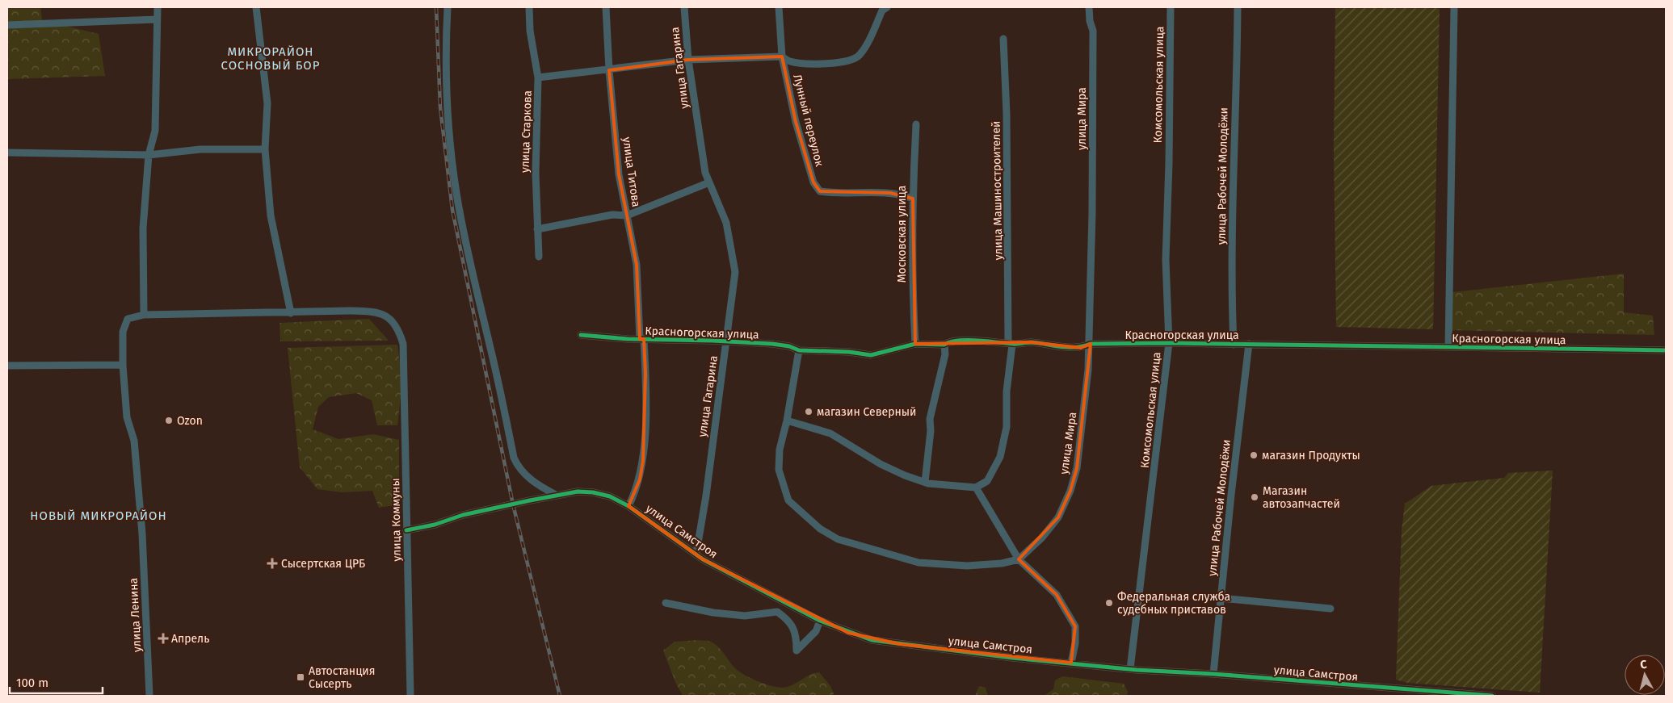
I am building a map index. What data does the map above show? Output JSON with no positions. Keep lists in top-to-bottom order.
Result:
{
  "streets": {
    "street": [
      "улица Гагарина",
      "Комсомольская улица",
      "улица Мира",
      "Лунный переулок",
      "улица Старкова",
      "улица Титова",
      "улица Рабочей Молодёжи",
      "улица Машиностроителей",
      "Московская улица",
      "Красногорская улица",
      "улица Коммуны",
      "улица Самстроя",
      "улица Ленина"
    ]
  },
  "crossings": [
    ["улица Гагарина", "Красногорская улица"],
    ["улица Гагарина", "улица Самстроя"],
    ["Комсомольская улица", "Красногорская улица"],
    ["Комсомольская улица", "улица Самстроя"],
    ["улица Мира", "Красногорская улица"],
    ["Лунный переулок", "Московская улица"],
    ["улица Титова", "Красногорская улица"],
    ["улица Титова", "улица Самстроя"],
    ["улица Рабочей Молодёжи", "Красногорская улица"],
    ["улица Рабочей Молодёжи", "улица Самстроя"],
    ["улица Машиностроителей", "Красногорская улица"],
    ["Московская улица", "Красногорская улица"],
    ["улица Коммуны", "улица Самстроя"]
  ],
  "districts": ["МИКРОРАЙОН СОСНОВЫЙ БОР", "НОВЫЙ МИКРОРАЙОН"],
  "places": {
    "other": [
      "магазин Северный",
      "Ozon",
      "магазин Продукты",
      "Магазин автозапчастей",
      "Федеральная служба судебных приставов"
    ],
    "health": ["Сысертская ЦРБ", "Апрель"],
    "transit": ["Автостанция Сысерть"]
  },
  "scale_bar": "100 m",
  "north": "top"
}
